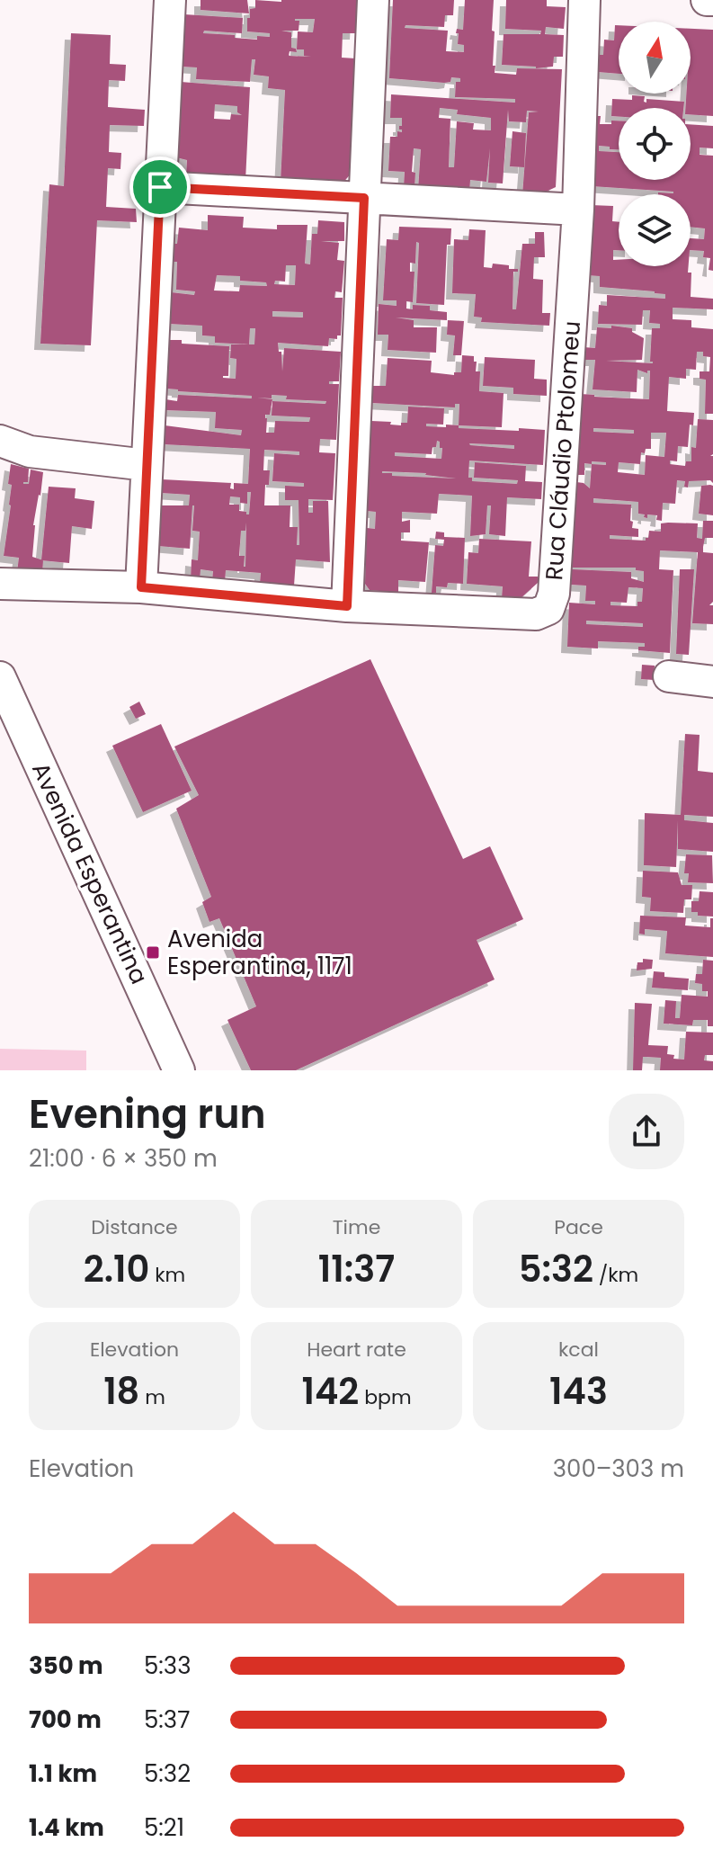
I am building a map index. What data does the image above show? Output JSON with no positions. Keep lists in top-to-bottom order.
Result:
{
  "streets": {
    "street": ["Rua Cláudio Ptolomeu", "Avenida Esperantina"]
  },
  "places": {
    "transit": ["Avenida Esperantina, 1171"]
  },
  "north": "top",
  "page": {
    "heading": ["Evening run", "21:00 · 6 × 350 m"],
    "stats": [
      ["Distance", "2.10 km"],
      ["Time", "11:37"],
      ["Pace", "5:32 /km"],
      ["Elevation", "18 m"],
      ["Heart rate", "142 bpm"],
      ["kcal", "143"]
    ],
    "chart": ["Elevation", "300–303 m"],
    "list": [
      {
        "name": "350 m",
        "note": "5:33"
      },
      {
        "name": "700 m",
        "note": "5:37"
      },
      {
        "name": "1.1 km",
        "note": "5:32"
      },
      {
        "name": "1.4 km",
        "note": "5:21"
      }
    ]
  }
}
